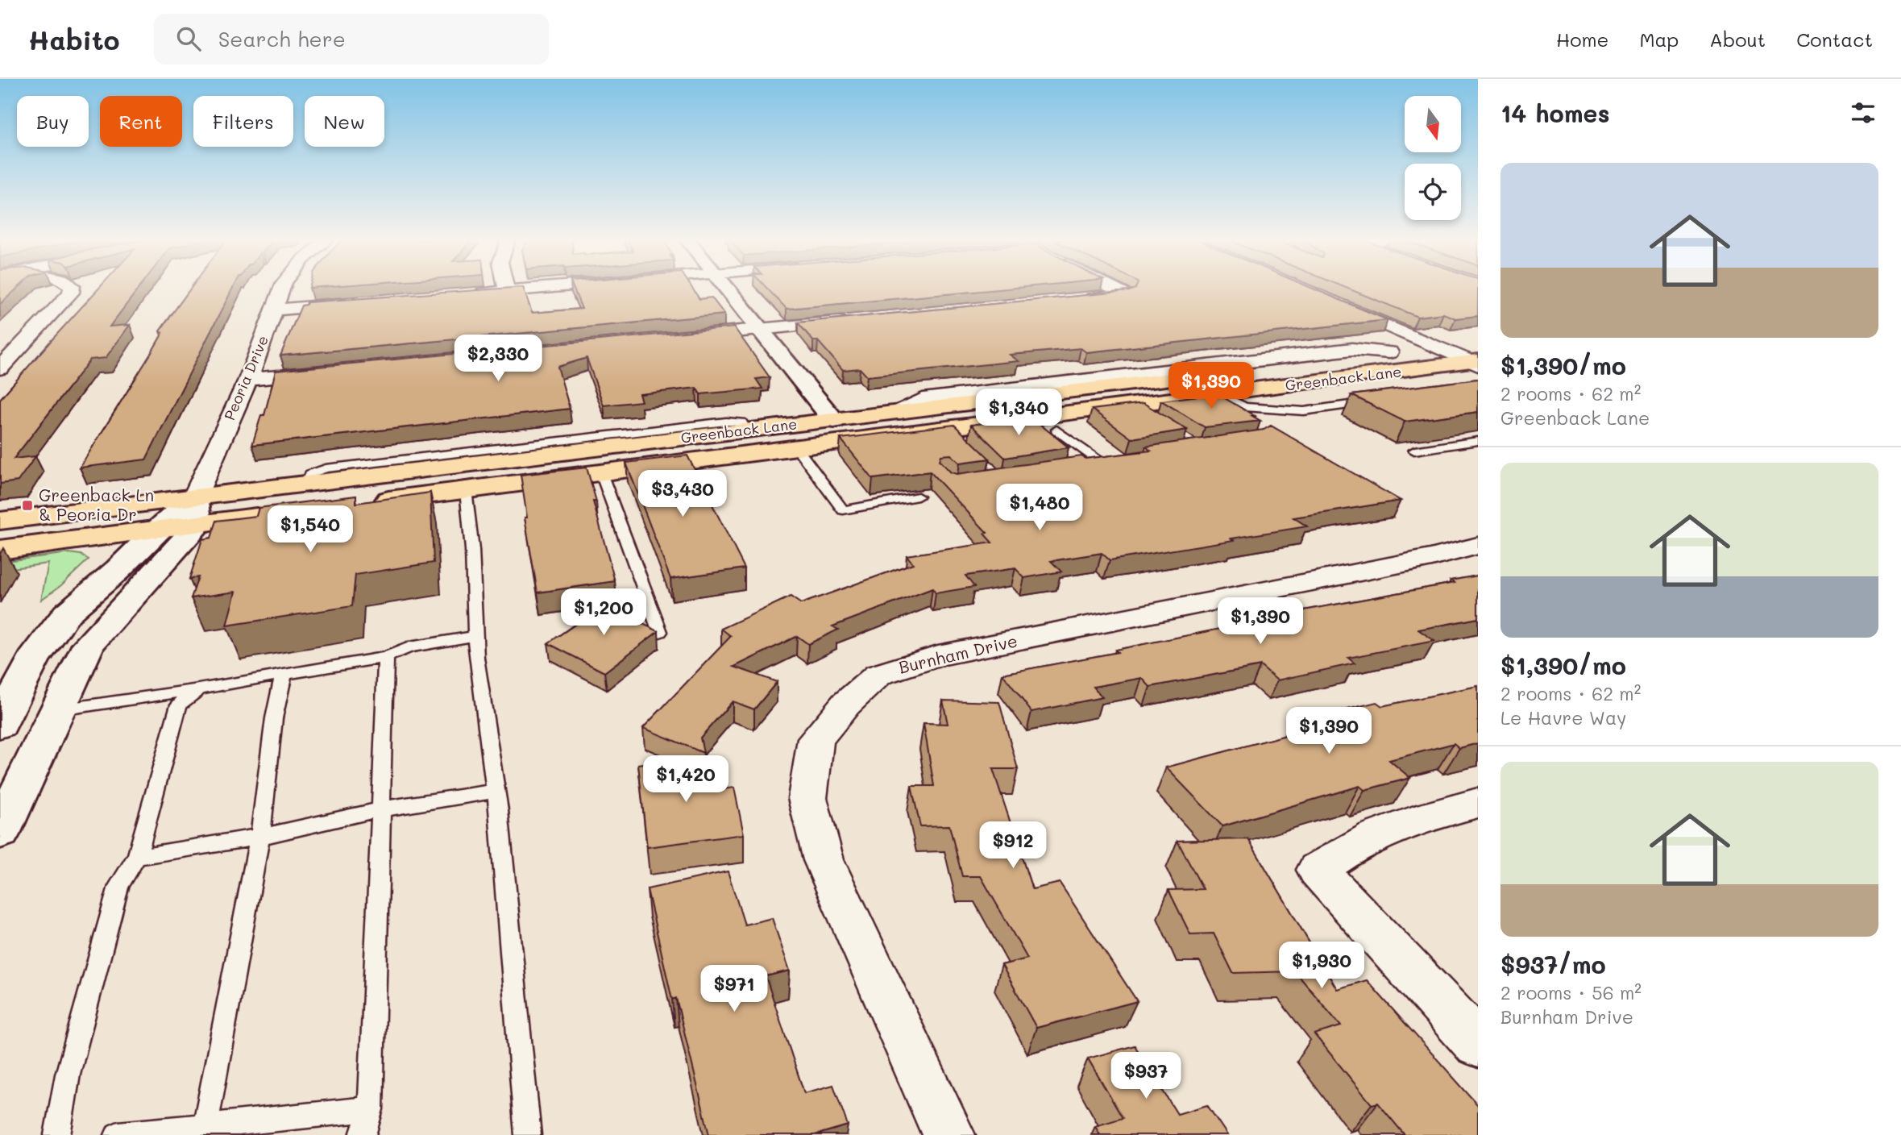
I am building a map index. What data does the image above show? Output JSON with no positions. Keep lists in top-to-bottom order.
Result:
{
  "streets": {
    "main road": ["Greenback Lane"],
    "street": ["Peoria Drive", "Burnham Drive"]
  },
  "crossings": [
    ["Peoria Drive", "Greenback Lane"]
  ],
  "places": {
    "transit": ["Greenback Ln & Peoria Dr"]
  },
  "north": "bottom",
  "page": {
    "header": "Habito",
    "search": "Search here",
    "nav": [
      "Home",
      "Map",
      "About",
      "Contact"
    ],
    "heading": "14 homes",
    "chip": [
      "Buy",
      "Rent",
      "Filters",
      "New"
    ],
    "list": [
      {
        "name": "$1,390/mo",
        "note": "2 rooms · 62 m² · Greenback Lane"
      },
      {
        "name": "$1,390/mo",
        "note": "2 rooms · 62 m² · Le Havre Way"
      },
      {
        "name": "$937/mo",
        "note": "2 rooms · 56 m² · Burnham Drive"
      }
    ],
    "price": [
      "$2,330",
      "$1,390",
      "$1,340",
      "$3,430",
      "$1,480",
      "$1,540",
      "$1,200",
      "$1,390",
      "$1,390",
      "$1,420",
      "$912",
      "$1,930",
      "$971",
      "$937"
    ]
  }
}
